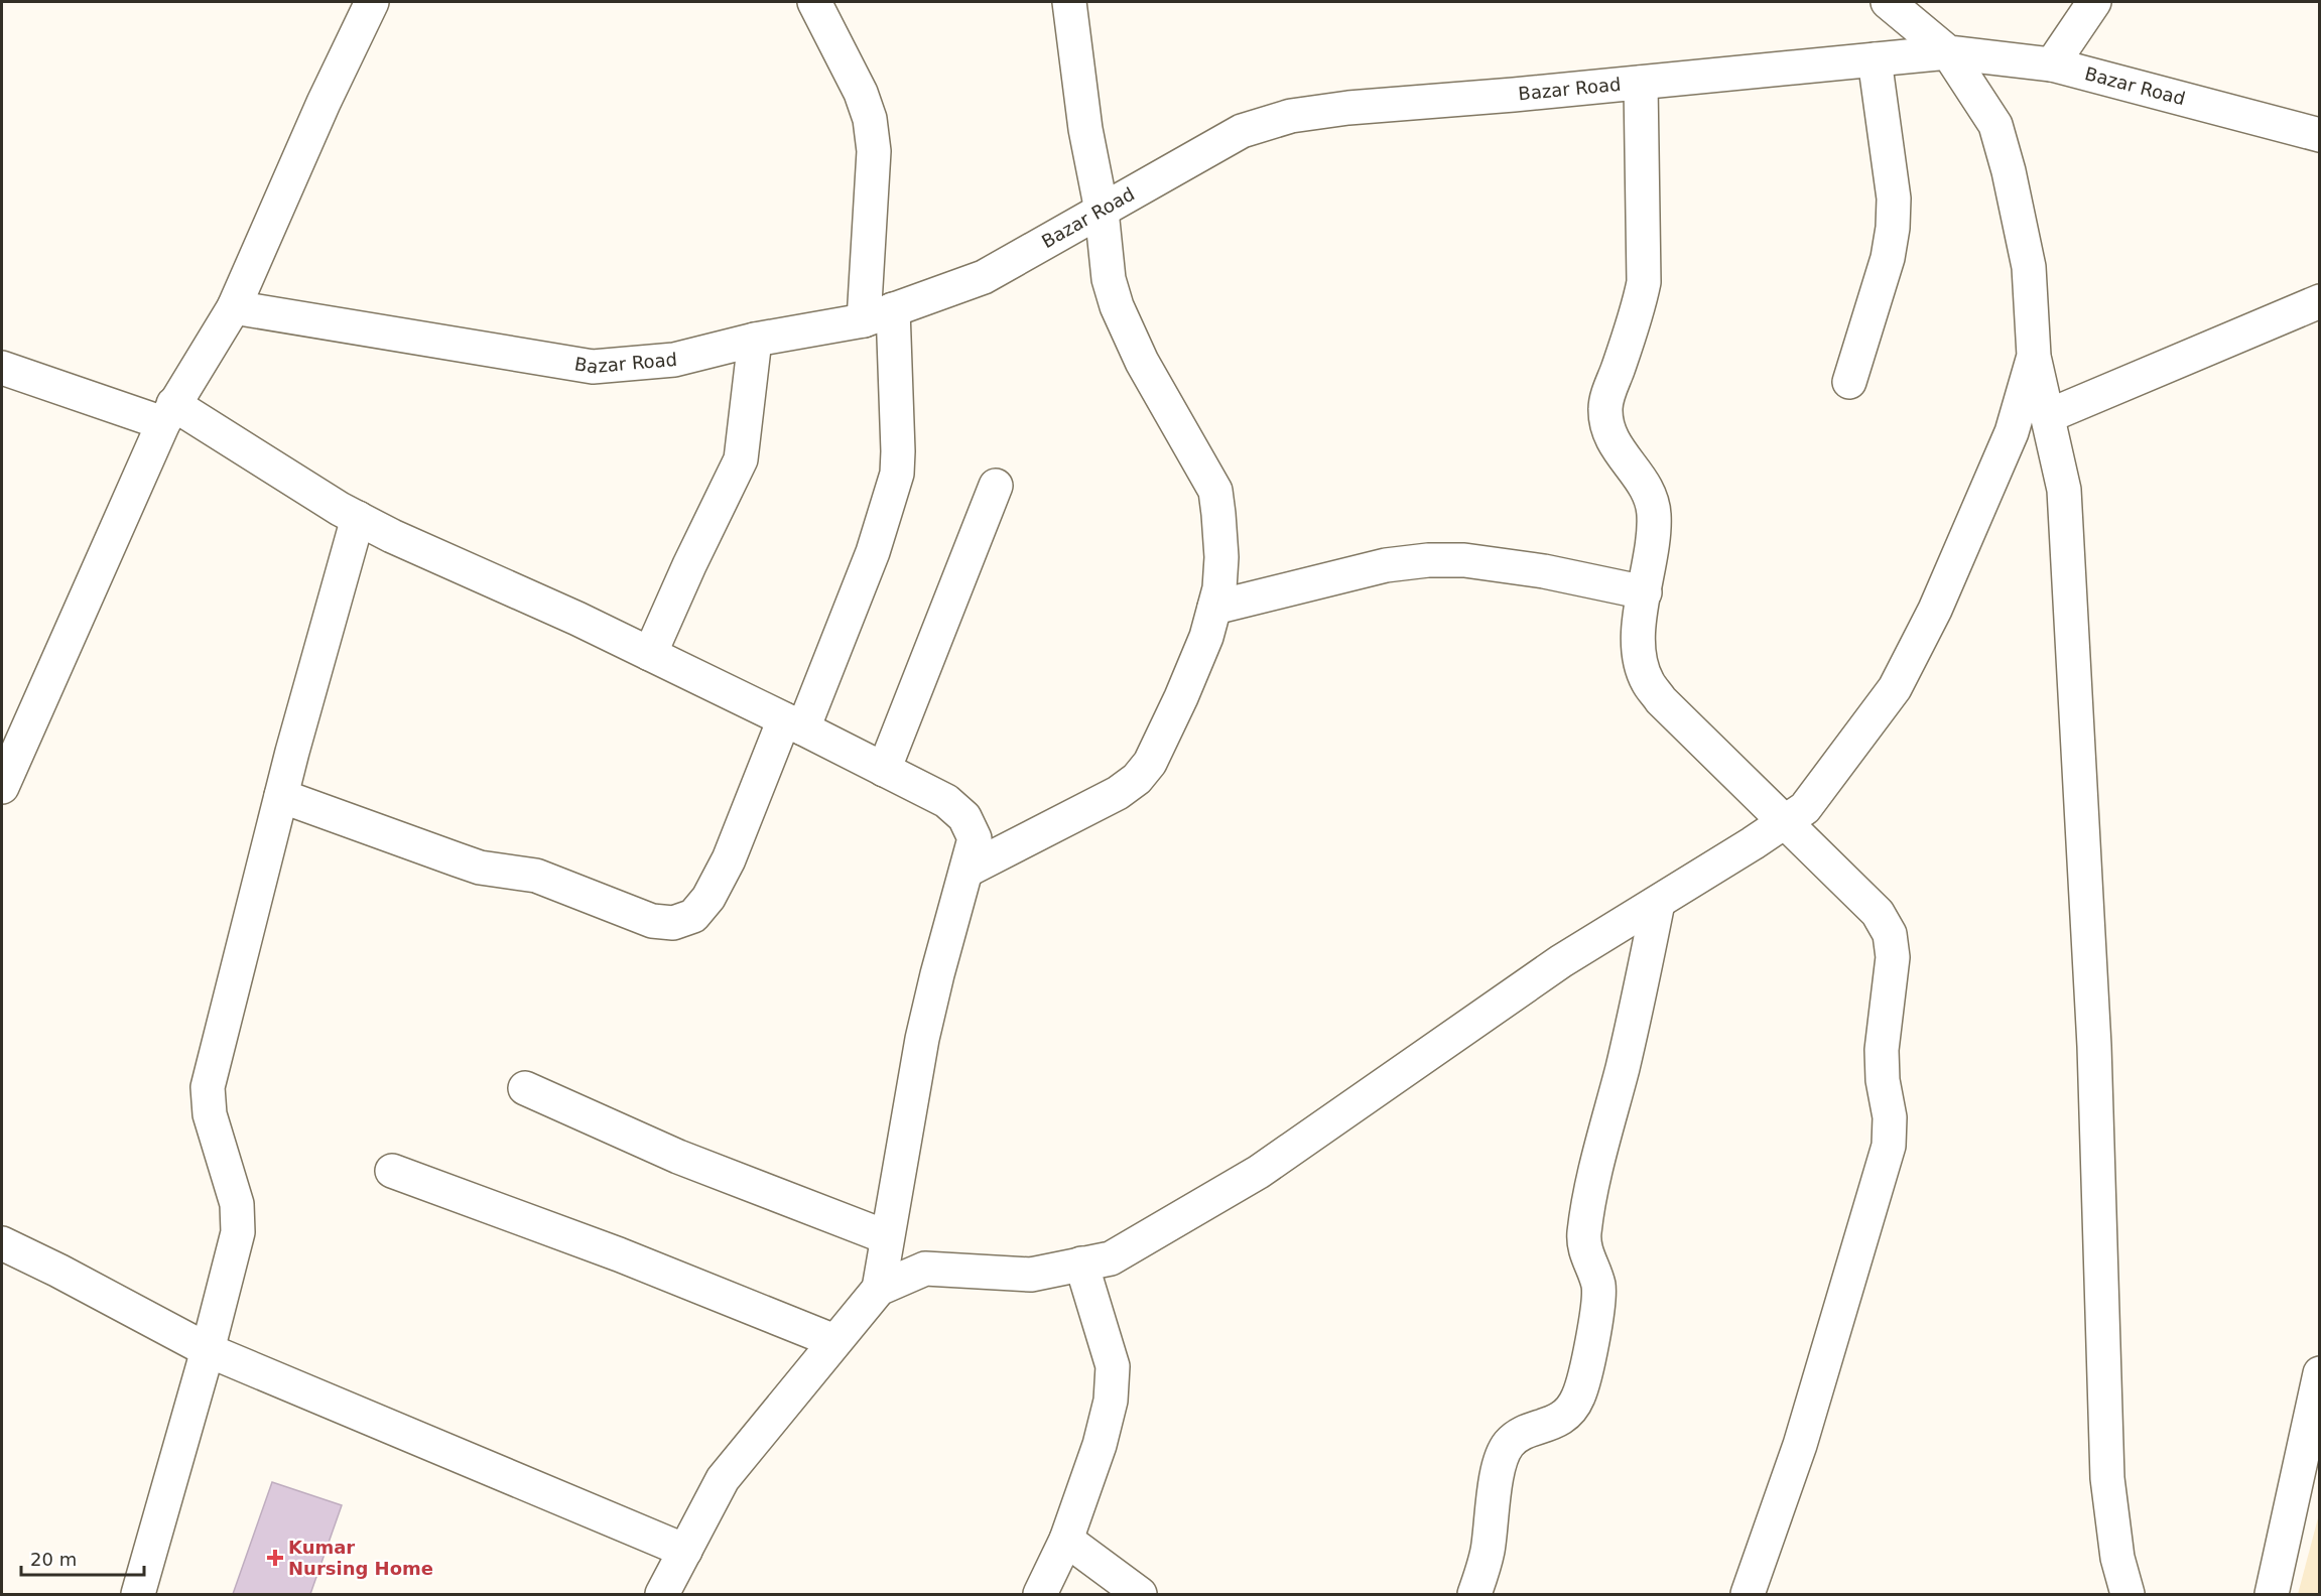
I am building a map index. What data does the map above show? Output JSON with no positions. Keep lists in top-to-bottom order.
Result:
{
  "streets": {
    "street": ["Bazar Road"]
  },
  "places": {
    "health": ["Kumar Nursing Home"]
  },
  "scale_bar": "20 m"
}
